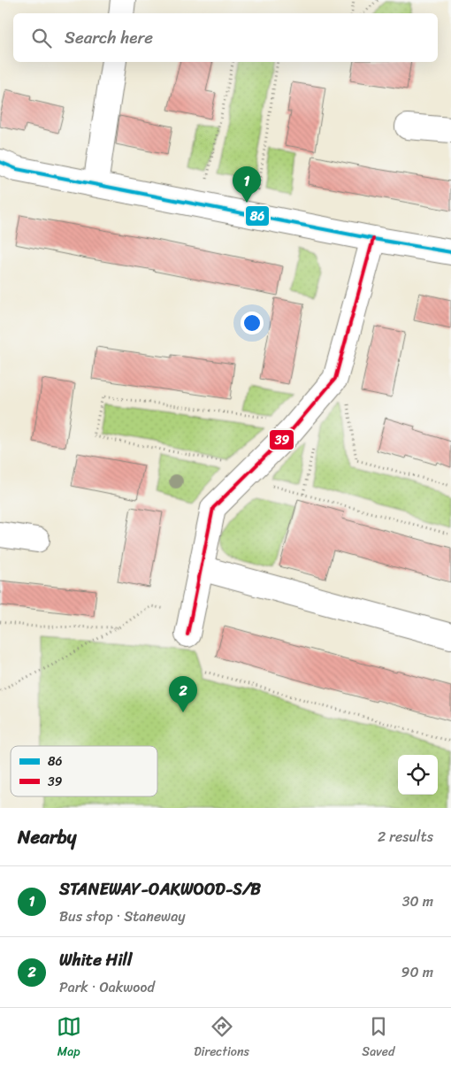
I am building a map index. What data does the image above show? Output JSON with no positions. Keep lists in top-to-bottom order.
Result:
{
  "lines": ["transit line 86", "transit line 39"],
  "legend": ["86", "39"],
  "page": {
    "search": "Search here",
    "pins": ["1", "2"],
    "heading": ["Nearby", "2 results"],
    "list": [
      {
        "mark": "1",
        "name": "STANEWAY-OAKWOOD-S/B",
        "note": "Bus stop · Staneway",
        "value": "30 m"
      },
      {
        "mark": "2",
        "name": "White Hill",
        "note": "Park · Oakwood",
        "value": "90 m"
      }
    ],
    "nav": ["Map", "Directions", "Saved"]
  }
}
